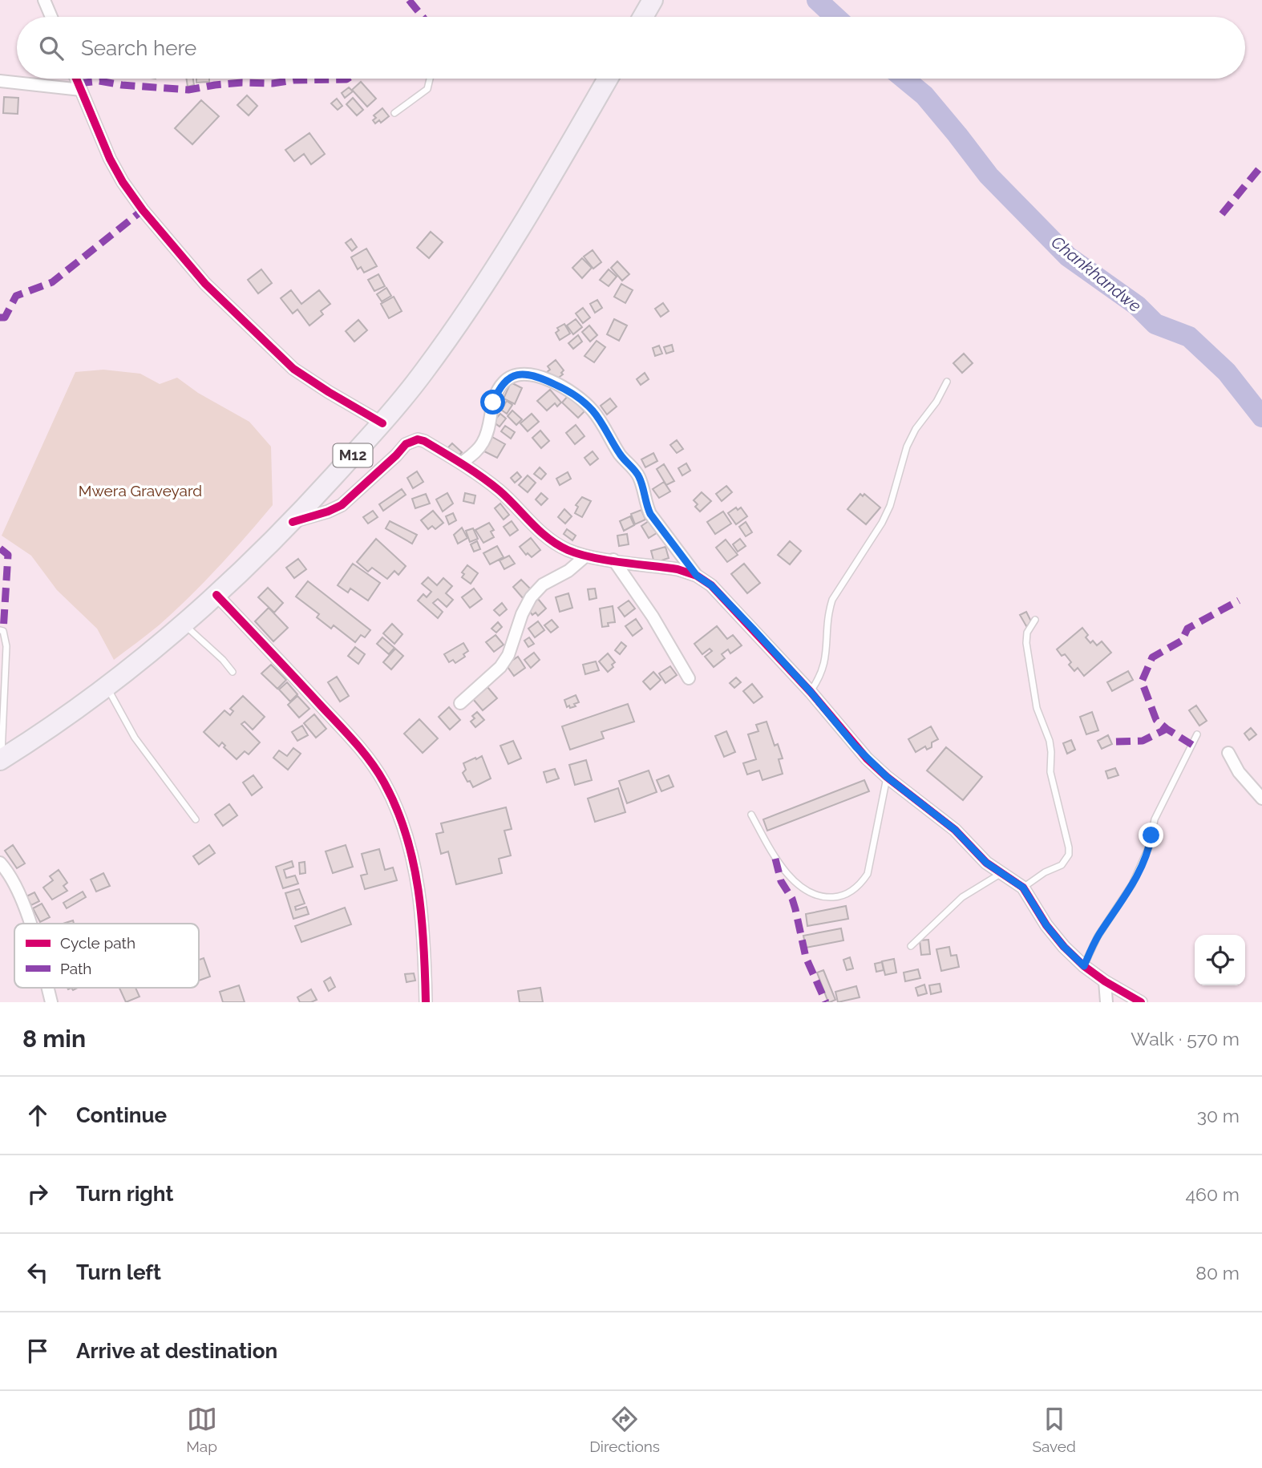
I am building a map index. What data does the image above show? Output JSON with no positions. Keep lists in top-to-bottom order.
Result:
{
  "streets": {
    "highway": ["M12"]
  },
  "water": ["Chankhandwe"],
  "parks": ["Mwera Graveyard"],
  "legend": ["Cycle path", "Path"],
  "page": {
    "search": "Search here",
    "heading": ["8 min", "Walk · 570 m"],
    "list": [
      ["Continue", "30 m"],
      ["Turn right", "460 m"],
      ["Turn left", "80 m"],
      "Arrive at destination"
    ],
    "nav": ["Map", "Directions", "Saved"]
  }
}
